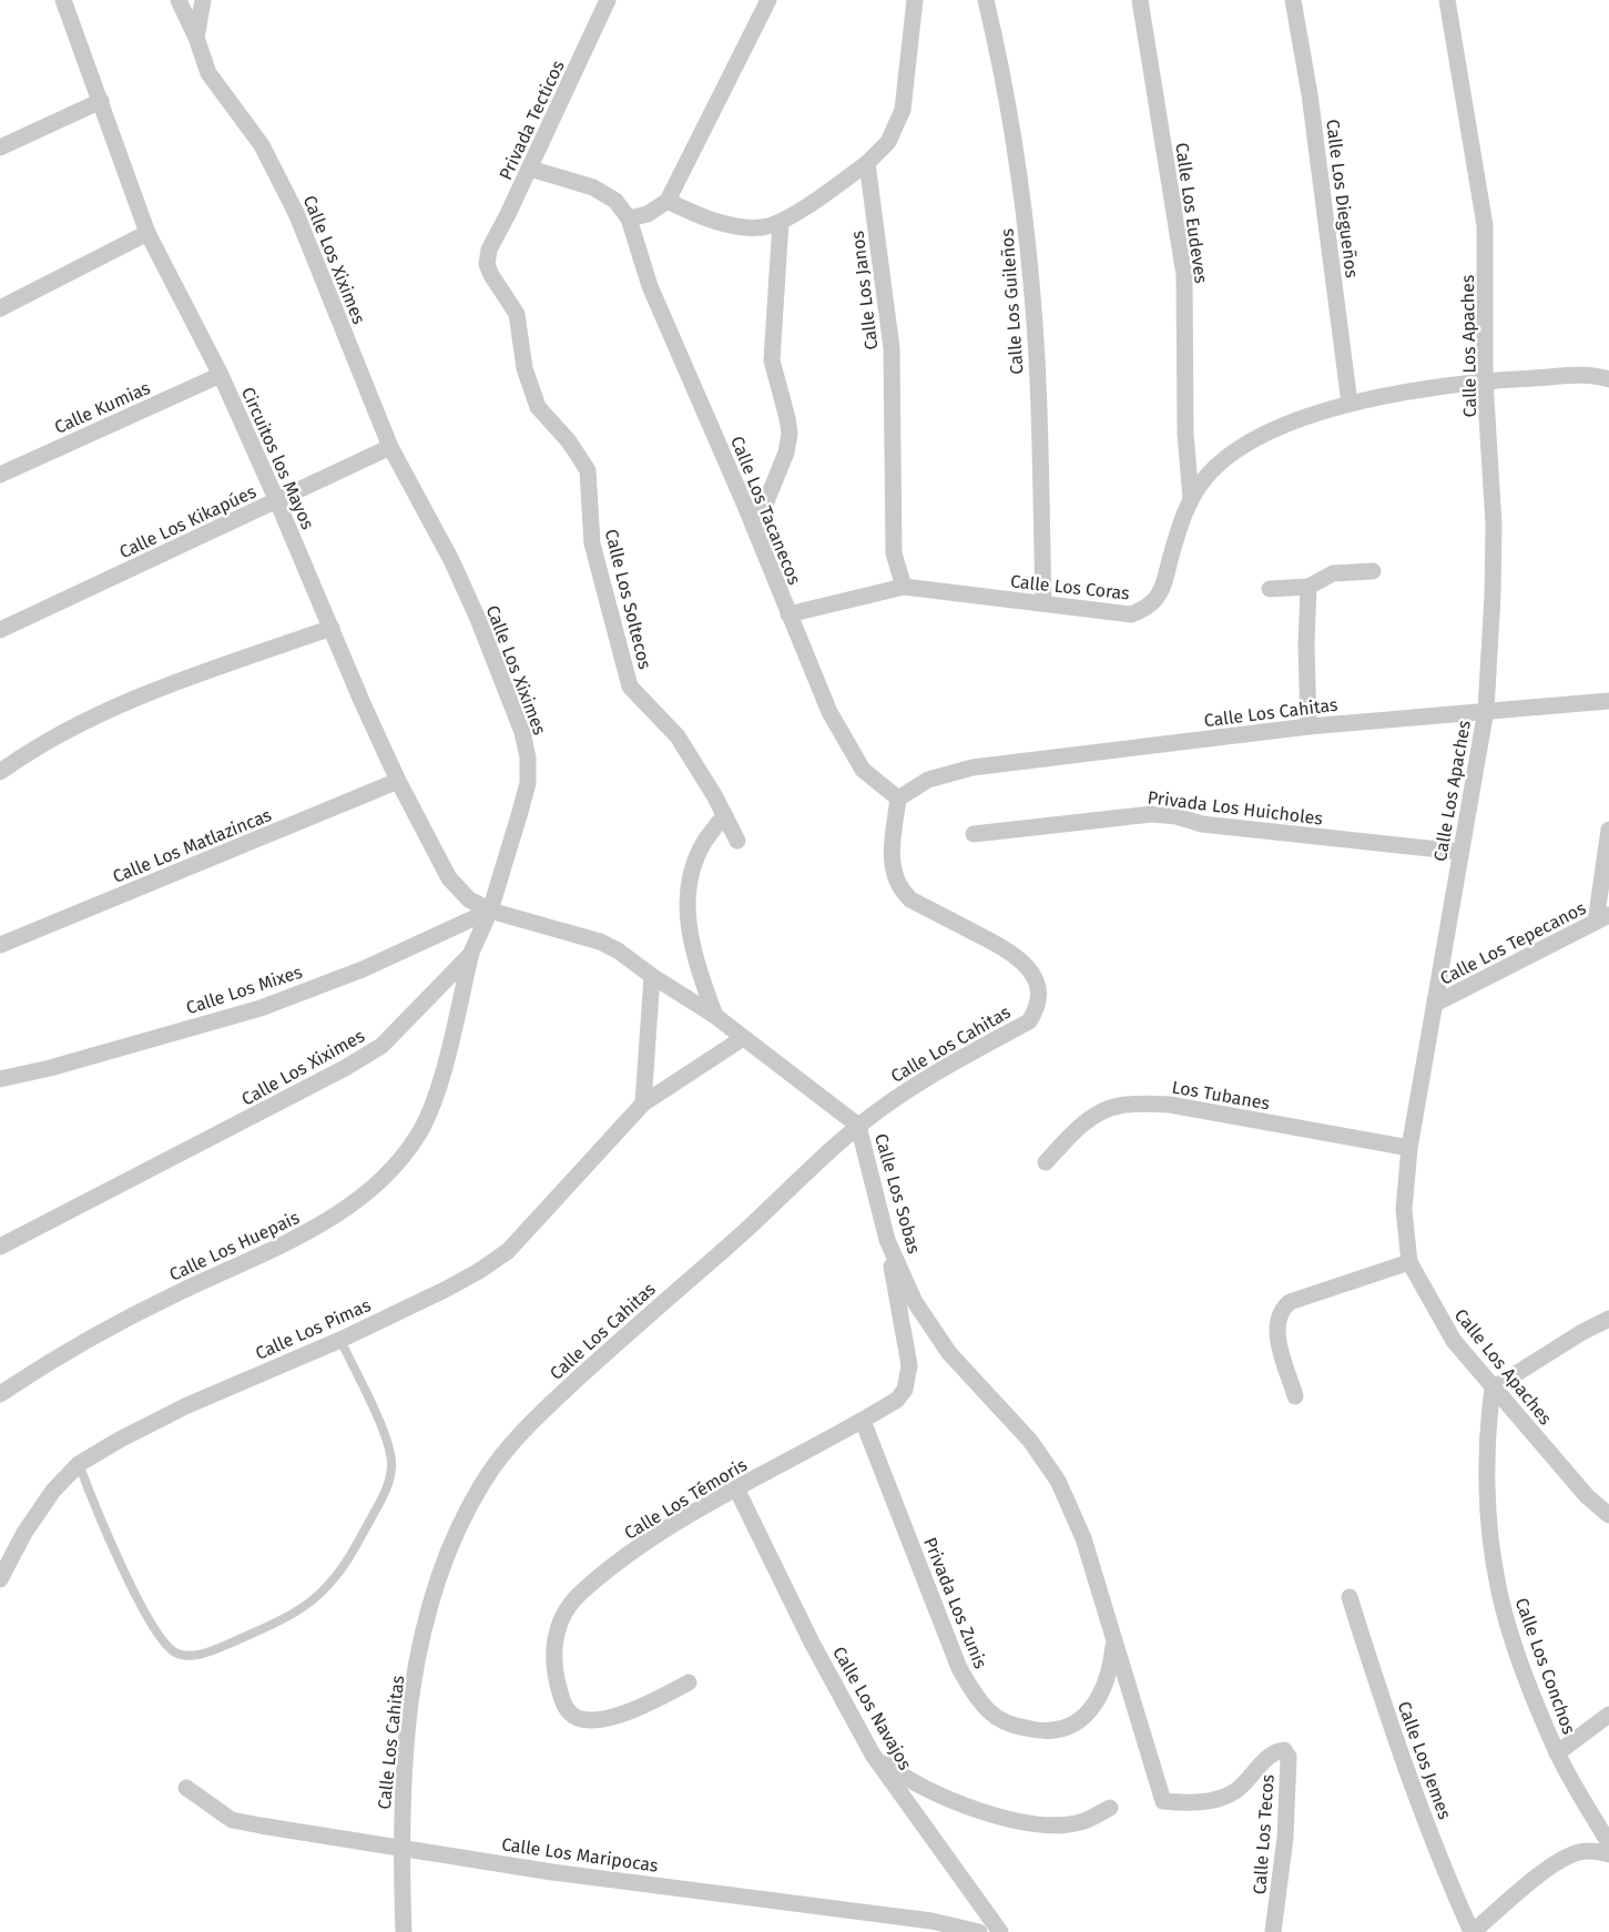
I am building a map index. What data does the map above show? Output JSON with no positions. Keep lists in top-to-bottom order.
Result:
{
  "streets": {
    "street": [
      "Privada Tecticos",
      "Calle Los Diegueños",
      "Calle Los Eudeves",
      "Calle Los Xiximes",
      "Calle Los Janos",
      "Calle Los Guileños",
      "Calle Los Apaches",
      "Calle Kumias",
      "Circuitos los Mayos",
      "Calle Los Tacanecos",
      "Calle Los Kikapúes",
      "Calle Los Coras",
      "Calle Los Soltecos",
      "Calle Los Cahitas",
      "Privada Los Huicholes",
      "Calle Los Matlazincas",
      "Calle Los Tepecanos",
      "Calle Los Mixes",
      "Los Tubanes",
      "Calle Los Sobas",
      "Calle Los Huepais",
      "Calle Los Pimas",
      "Calle Los Témoris",
      "Privada Los Zunis",
      "Calle Los Conchos",
      "Calle Los Navajos",
      "Calle Los Jemes",
      "Calle Los Tecos",
      "Calle Los Maripocas"
    ]
  },
  "crossings": [
    ["Privada Tecticos", "Calle Los Tacanecos"],
    ["Privada Tecticos", "Calle Los Soltecos"],
    ["Calle Los Diegueños", "Calle Los Coras"],
    ["Calle Los Eudeves", "Calle Los Coras"],
    ["Calle Los Xiximes", "Circuitos los Mayos"],
    ["Calle Los Xiximes", "Calle Los Kikapúes"],
    ["Calle Los Xiximes", "Calle Los Mixes"],
    ["Calle Los Xiximes", "Calle Los Sobas"],
    ["Calle Los Xiximes", "Calle Los Huepais"],
    ["Calle Los Janos", "Calle Los Coras"],
    ["Calle Los Guileños", "Calle Los Coras"],
    ["Calle Los Apaches", "Calle Los Coras"],
    ["Calle Los Apaches", "Calle Los Cahitas"],
    ["Calle Los Apaches", "Privada Los Huicholes"],
    ["Calle Los Apaches", "Calle Los Tepecanos"],
    ["Calle Los Apaches", "Los Tubanes"],
    ["Calle Los Apaches", "Calle Los Conchos"],
    ["Calle Kumias", "Circuitos los Mayos"],
    ["Circuitos los Mayos", "Calle Los Kikapúes"],
    ["Circuitos los Mayos", "Calle Los Matlazincas"],
    ["Circuitos los Mayos", "Calle Los Mixes"],
    ["Circuitos los Mayos", "Calle Los Sobas"],
    ["Calle Los Tacanecos", "Calle Los Coras"],
    ["Calle Los Tacanecos", "Calle Los Cahitas"],
    ["Calle Los Cahitas", "Calle Los Sobas"],
    ["Calle Los Cahitas", "Calle Los Maripocas"],
    ["Calle Los Mixes", "Calle Los Sobas"],
    ["Calle Los Sobas", "Calle Los Pimas"],
    ["Calle Los Sobas", "Calle Los Témoris"],
    ["Calle Los Sobas", "Privada Los Zunis"],
    ["Calle Los Sobas", "Calle Los Tecos"],
    ["Calle Los Témoris", "Privada Los Zunis"],
    ["Calle Los Témoris", "Calle Los Navajos"],
    ["Privada Los Zunis", "Calle Los Tecos"]
  ]
}
